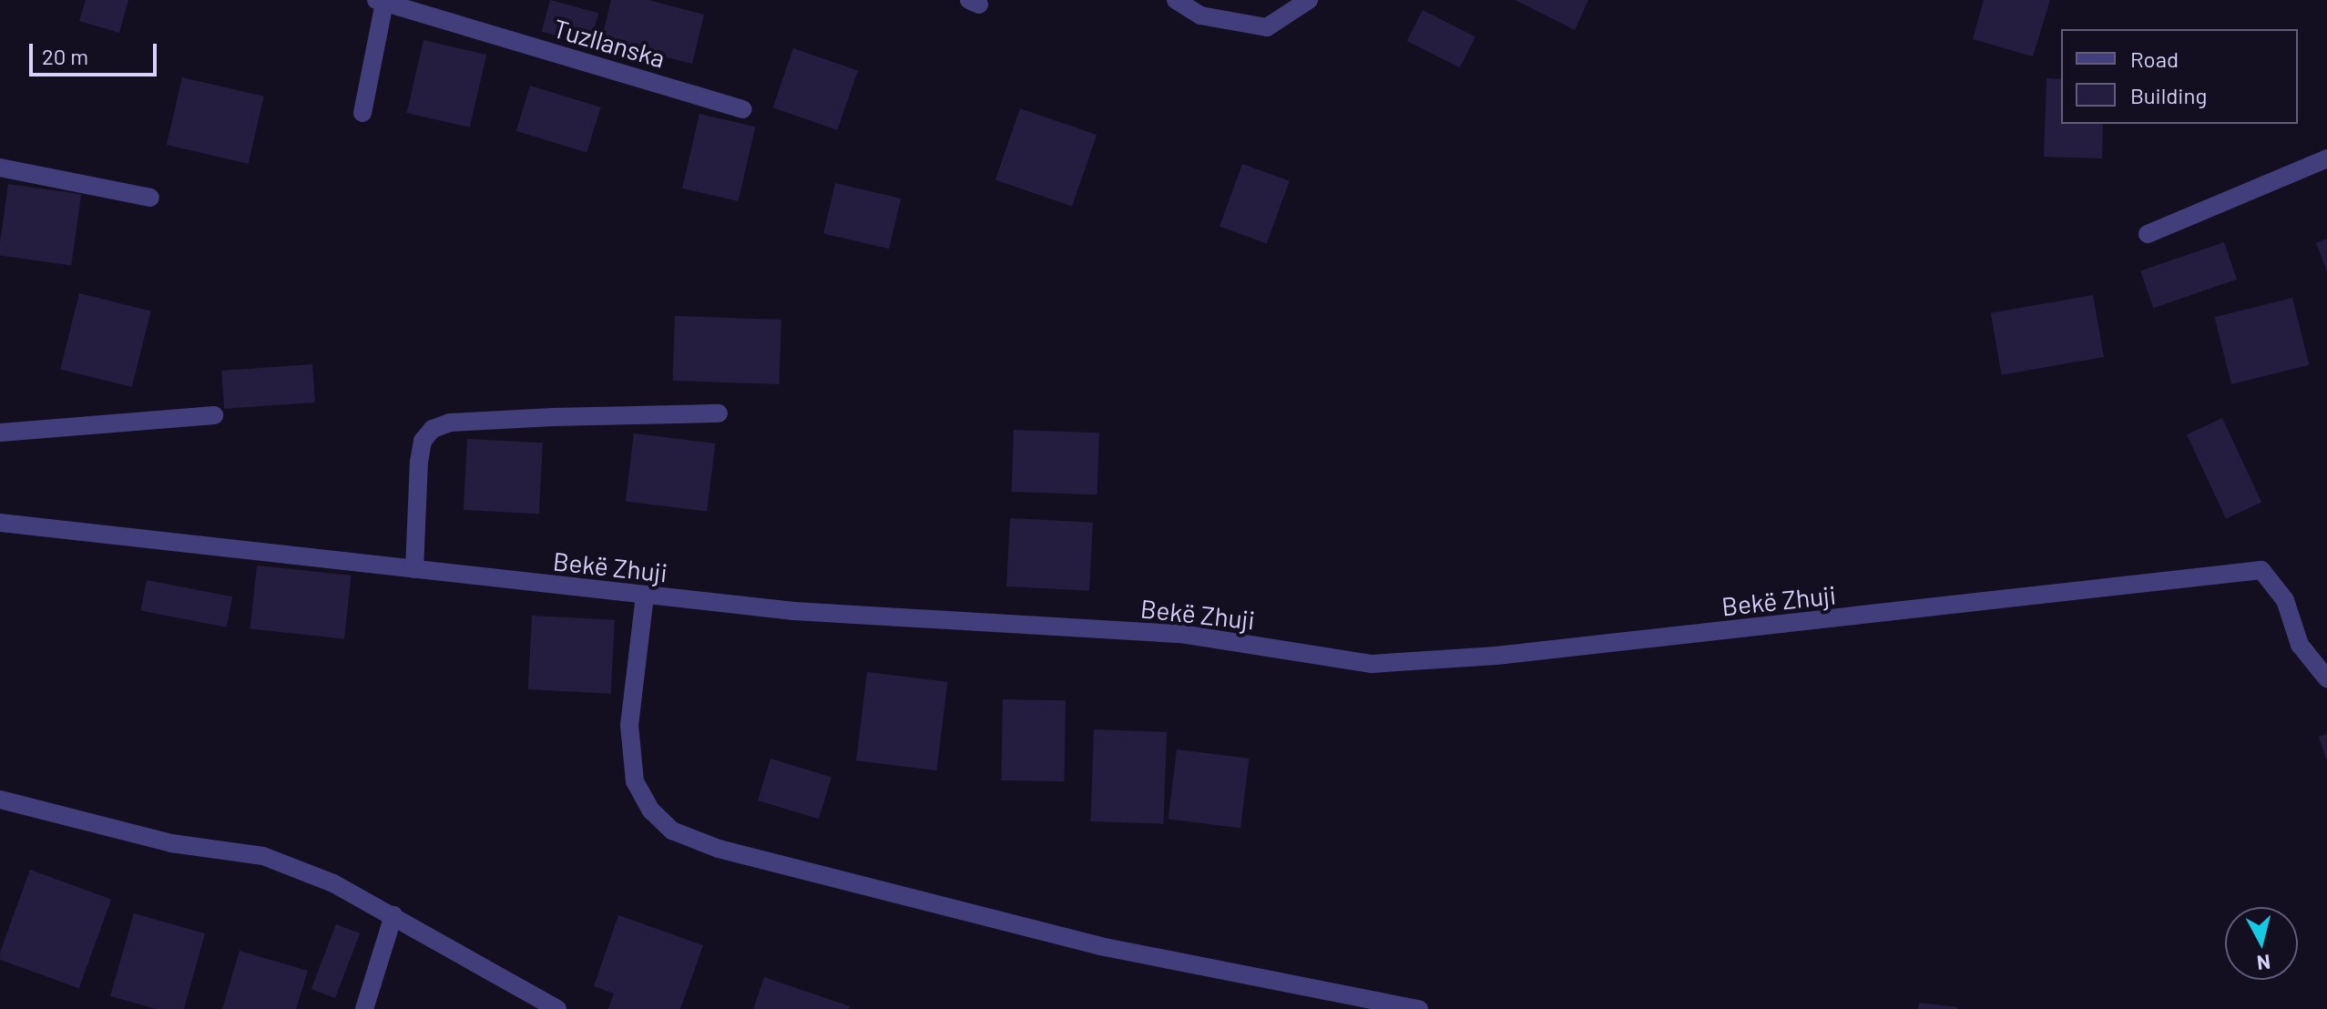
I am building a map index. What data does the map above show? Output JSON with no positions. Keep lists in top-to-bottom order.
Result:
{
  "streets": {
    "street": ["Tuzllanska", "Bekë Zhuji"]
  },
  "legend": ["Road", "Building"],
  "scale_bar": "20 m",
  "north": "bottom"
}
